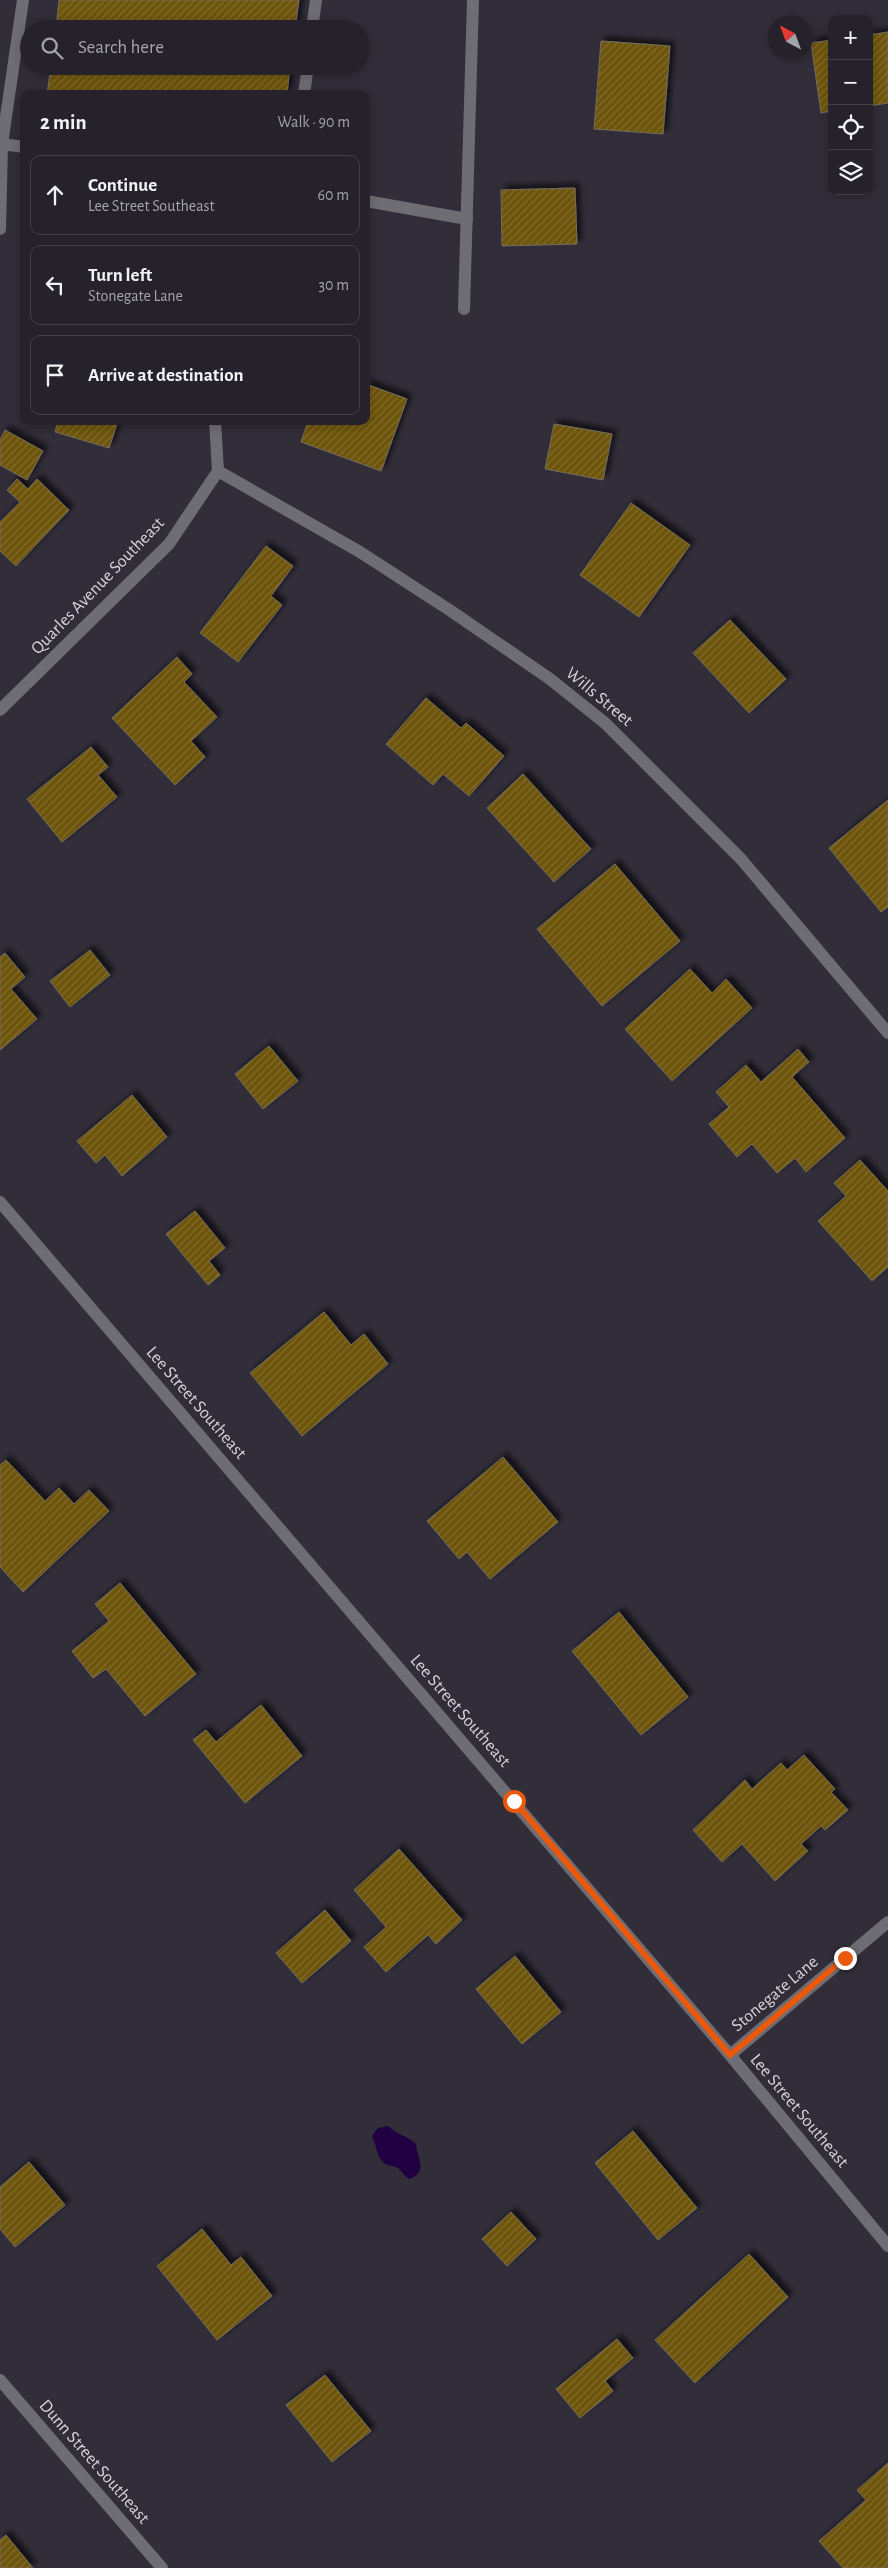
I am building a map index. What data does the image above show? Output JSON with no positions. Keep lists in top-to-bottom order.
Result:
{
  "streets": {
    "street": [
      "Quarles Avenue Southeast",
      "Wills Street",
      "Lee Street Southeast",
      "Stonegate Lane",
      "Dunn Street Southeast"
    ]
  },
  "crossings": [
    ["Quarles Avenue Southeast", "Wills Street"],
    ["Lee Street Southeast", "Stonegate Lane"]
  ],
  "north": "top left",
  "page": {
    "map_buttons": ["+", "−"],
    "search": "Search here",
    "heading": ["2 min", "Walk · 90 m"],
    "list": [
      ["Continue", "Lee Street Southeast", "60 m"],
      ["Turn left", "Stonegate Lane", "30 m"],
      "Arrive at destination"
    ]
  }
}
